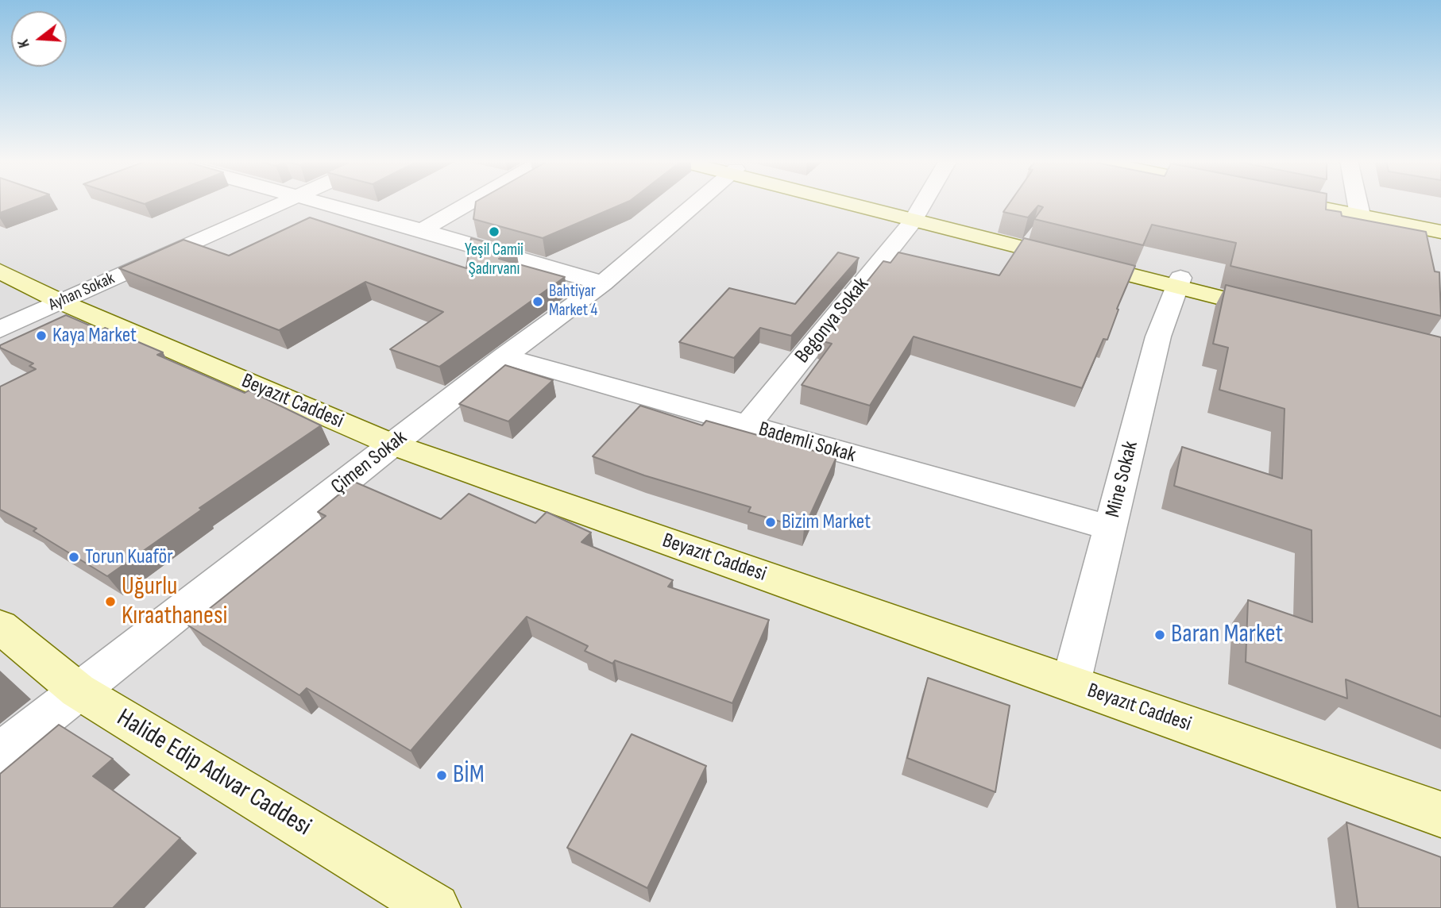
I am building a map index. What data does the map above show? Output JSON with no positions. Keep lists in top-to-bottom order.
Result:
{
  "streets": {
    "street": [
      "Ayhan Sokak",
      "Begonya Sokak",
      "Beyazıt Caddesi",
      "Bademli Sokak",
      "Çimen Sokak",
      "Mine Sokak",
      "Halide Edip Adıvar Caddesi"
    ]
  },
  "crossings": [
    ["Ayhan Sokak", "Beyazıt Caddesi"],
    ["Begonya Sokak", "Bademli Sokak"],
    ["Beyazıt Caddesi", "Çimen Sokak"],
    ["Beyazıt Caddesi", "Mine Sokak"],
    ["Bademli Sokak", "Çimen Sokak"],
    ["Bademli Sokak", "Mine Sokak"],
    ["Çimen Sokak", "Halide Edip Adıvar Caddesi"]
  ],
  "places": [
    "Yeşil Camii Şadırvanı",
    "Bahtiyar Market 4",
    "Kaya Market",
    "Bizim Market",
    "Torun Kuaför",
    "Uğurlu Kıraathanesi",
    "Baran Market",
    "BİM"
  ],
  "north": "left"
}
